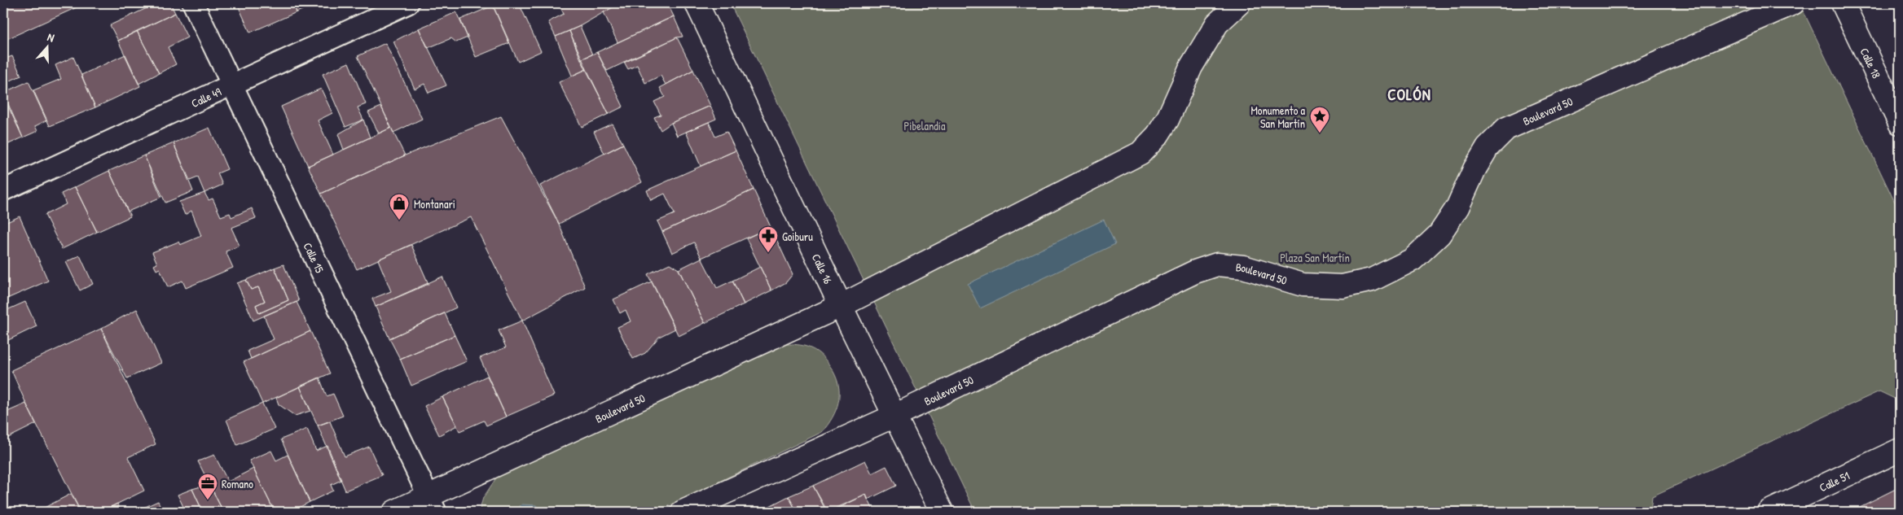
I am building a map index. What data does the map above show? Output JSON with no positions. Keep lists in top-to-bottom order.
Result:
{
  "streets": {
    "main road": [
      "Calle 18",
      "Boulevard 50",
      "Calle 16",
      "Calle 51"
    ],
    "street": ["Calle 49", "Calle 15"]
  },
  "crossings": [
    ["Calle 49", "Calle 15"],
    ["Boulevard 50", "Calle 15"],
    ["Boulevard 50", "Calle 16"]
  ],
  "districts": ["COLÓN"],
  "parks": ["Pibelandia", "Plaza San Martín"],
  "places": {
    "place": ["Monumento a San Martín"],
    "shop": ["Montanari"],
    "pharmacy": ["Goiburu"],
    "office": ["Romano"]
  },
  "north": "top"
}
